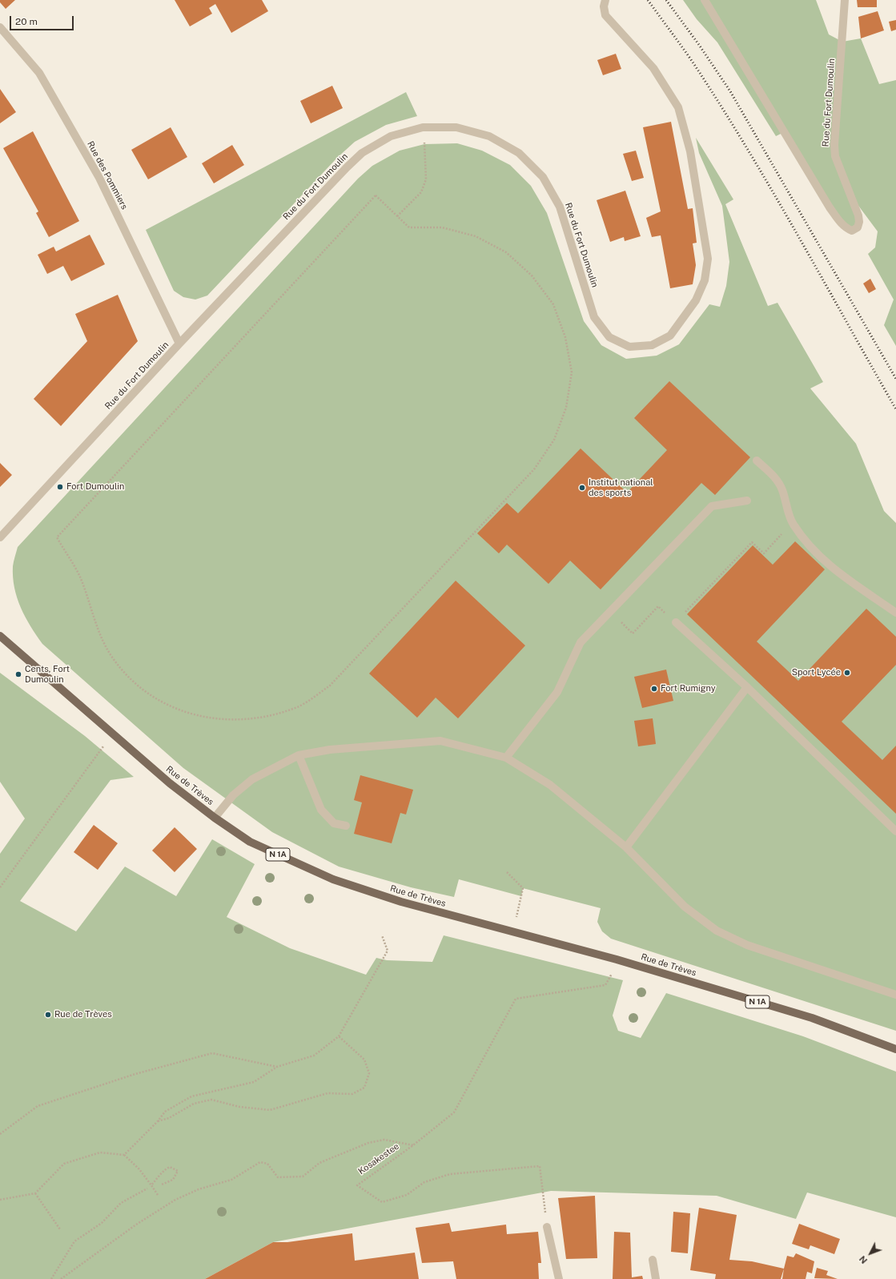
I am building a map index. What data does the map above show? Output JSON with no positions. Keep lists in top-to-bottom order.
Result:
{
  "streets": {
    "main road": ["Rue de Trèves", "N 1A"],
    "street": ["Rue du Fort Dumoulin", "Rue des Pommiers"],
    "path": ["Kosakestee"]
  },
  "crossings": [
    ["Rue du Fort Dumoulin", "Rue des Pommiers"],
    ["Rue de Trèves", "Kosakestee"]
  ],
  "places": [
    "Fort Dumoulin",
    "Institut national des sports",
    "Sport Lycée",
    "Cents, Fort Dumoulin",
    "Fort Rumigny",
    "Rue de Trèves"
  ],
  "scale_bar": "20 m",
  "north": "bottom left"
}
